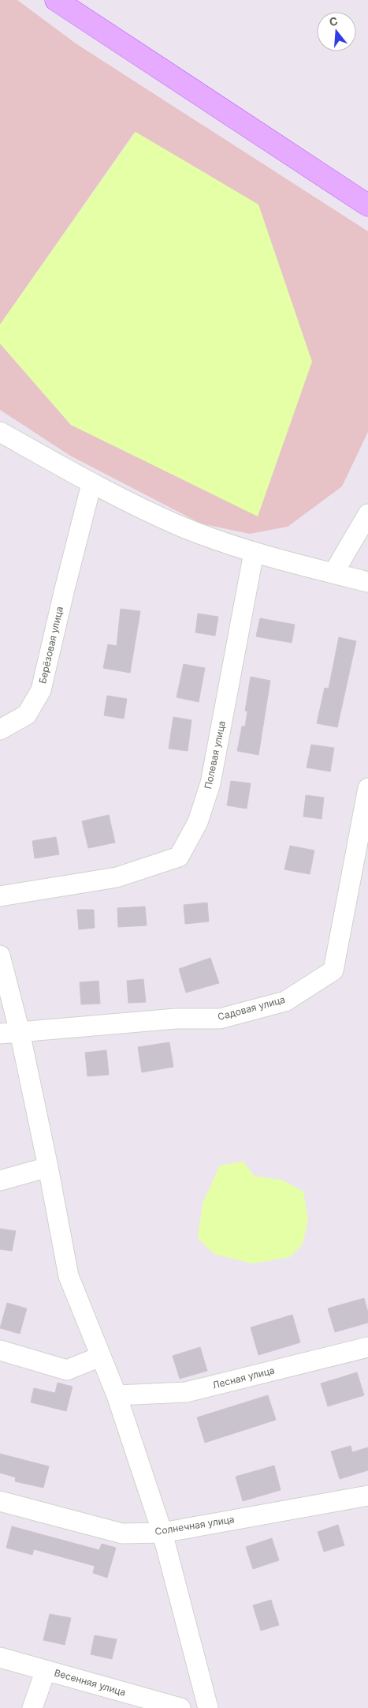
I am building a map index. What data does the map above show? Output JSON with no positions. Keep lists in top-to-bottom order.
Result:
{
  "streets": {
    "street": [
      "Берёзовая улица",
      "Полевая улица",
      "Садовая улица",
      "Лесная улица",
      "Солнечная улица",
      "Весенняя улица"
    ]
  },
  "north": "top"
}
